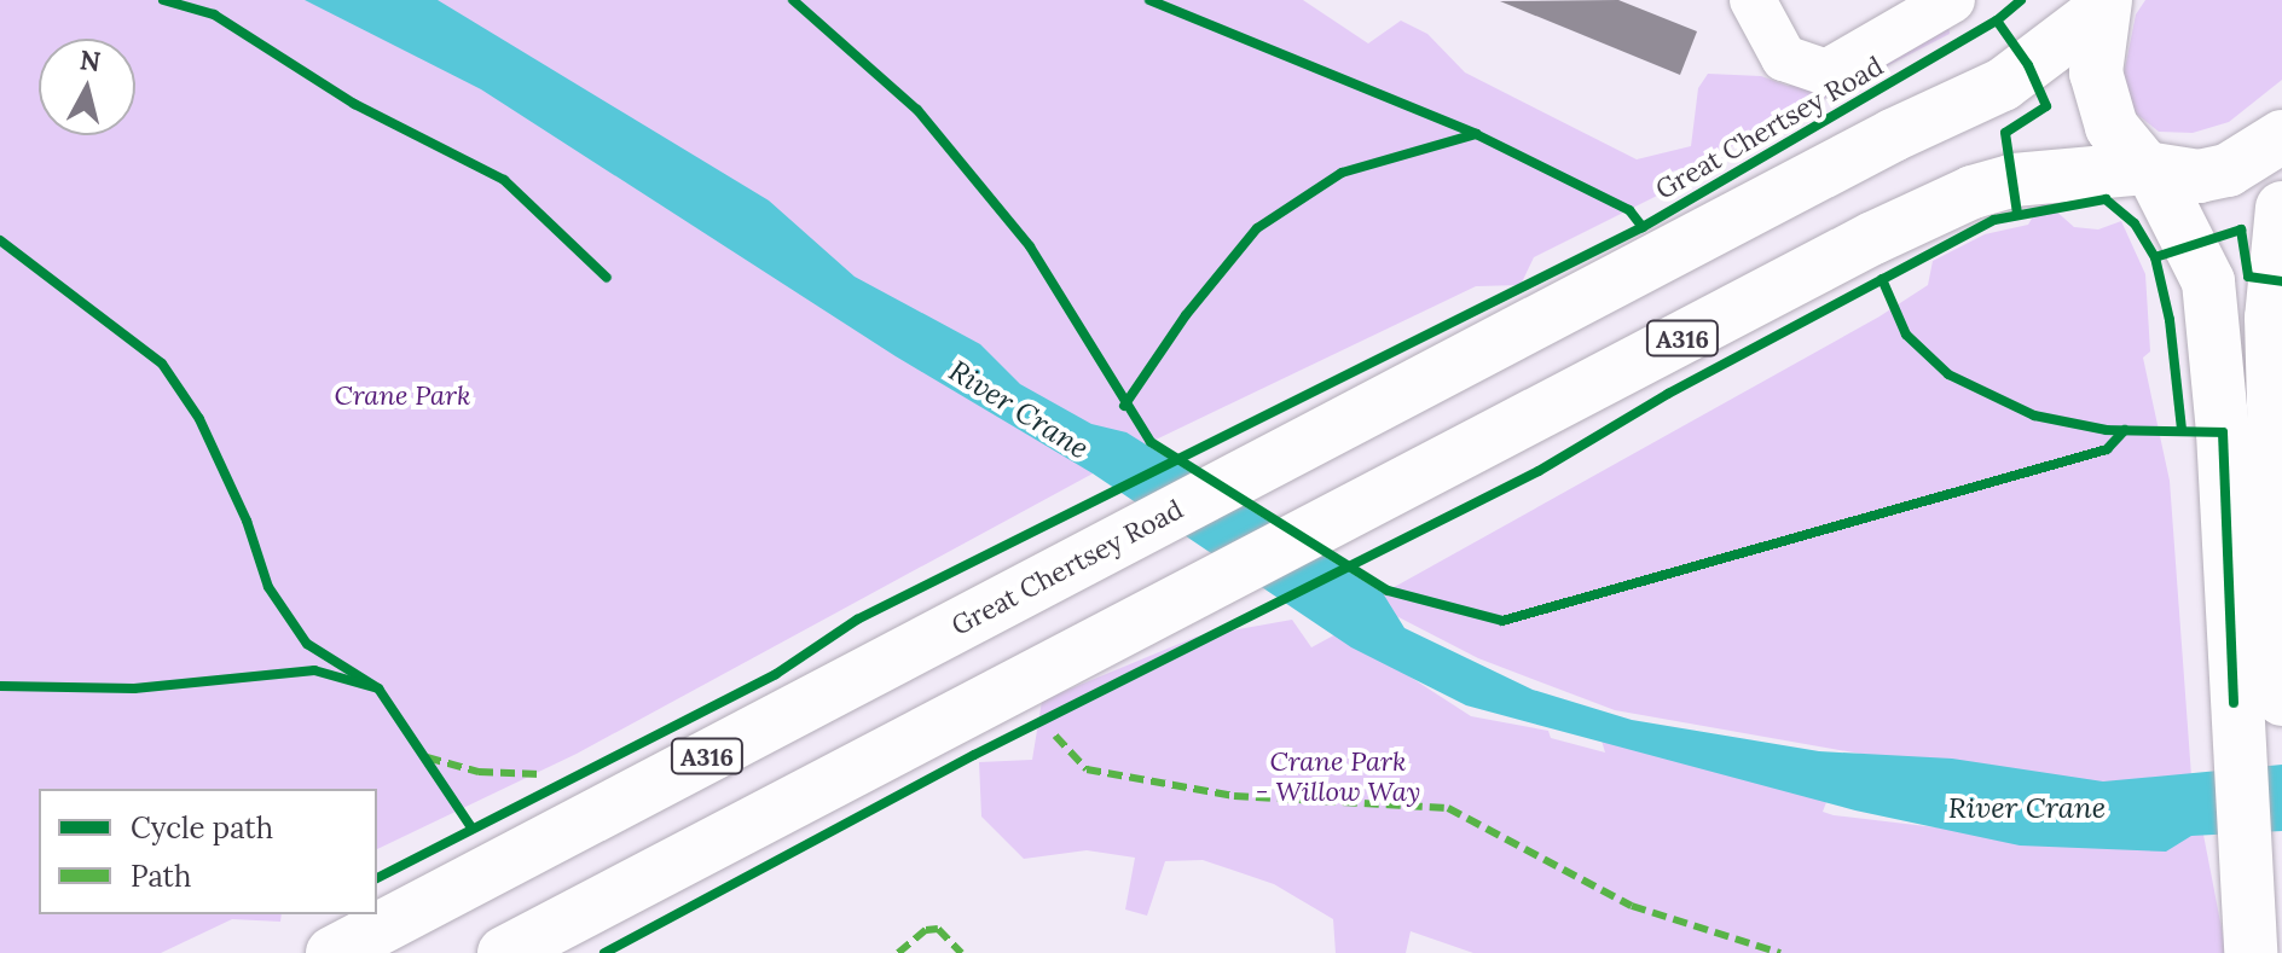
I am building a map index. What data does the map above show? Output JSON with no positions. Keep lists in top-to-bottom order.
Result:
{
  "streets": {
    "main road": ["Great Chertsey Road", "A316"]
  },
  "crossings": [
    ["Great Chertsey Road", "A316"]
  ],
  "water": ["River Crane"],
  "parks": ["Crane Park", "Crane Park - Willow Way"],
  "legend": ["Cycle path", "Path"],
  "north": "top"
}
